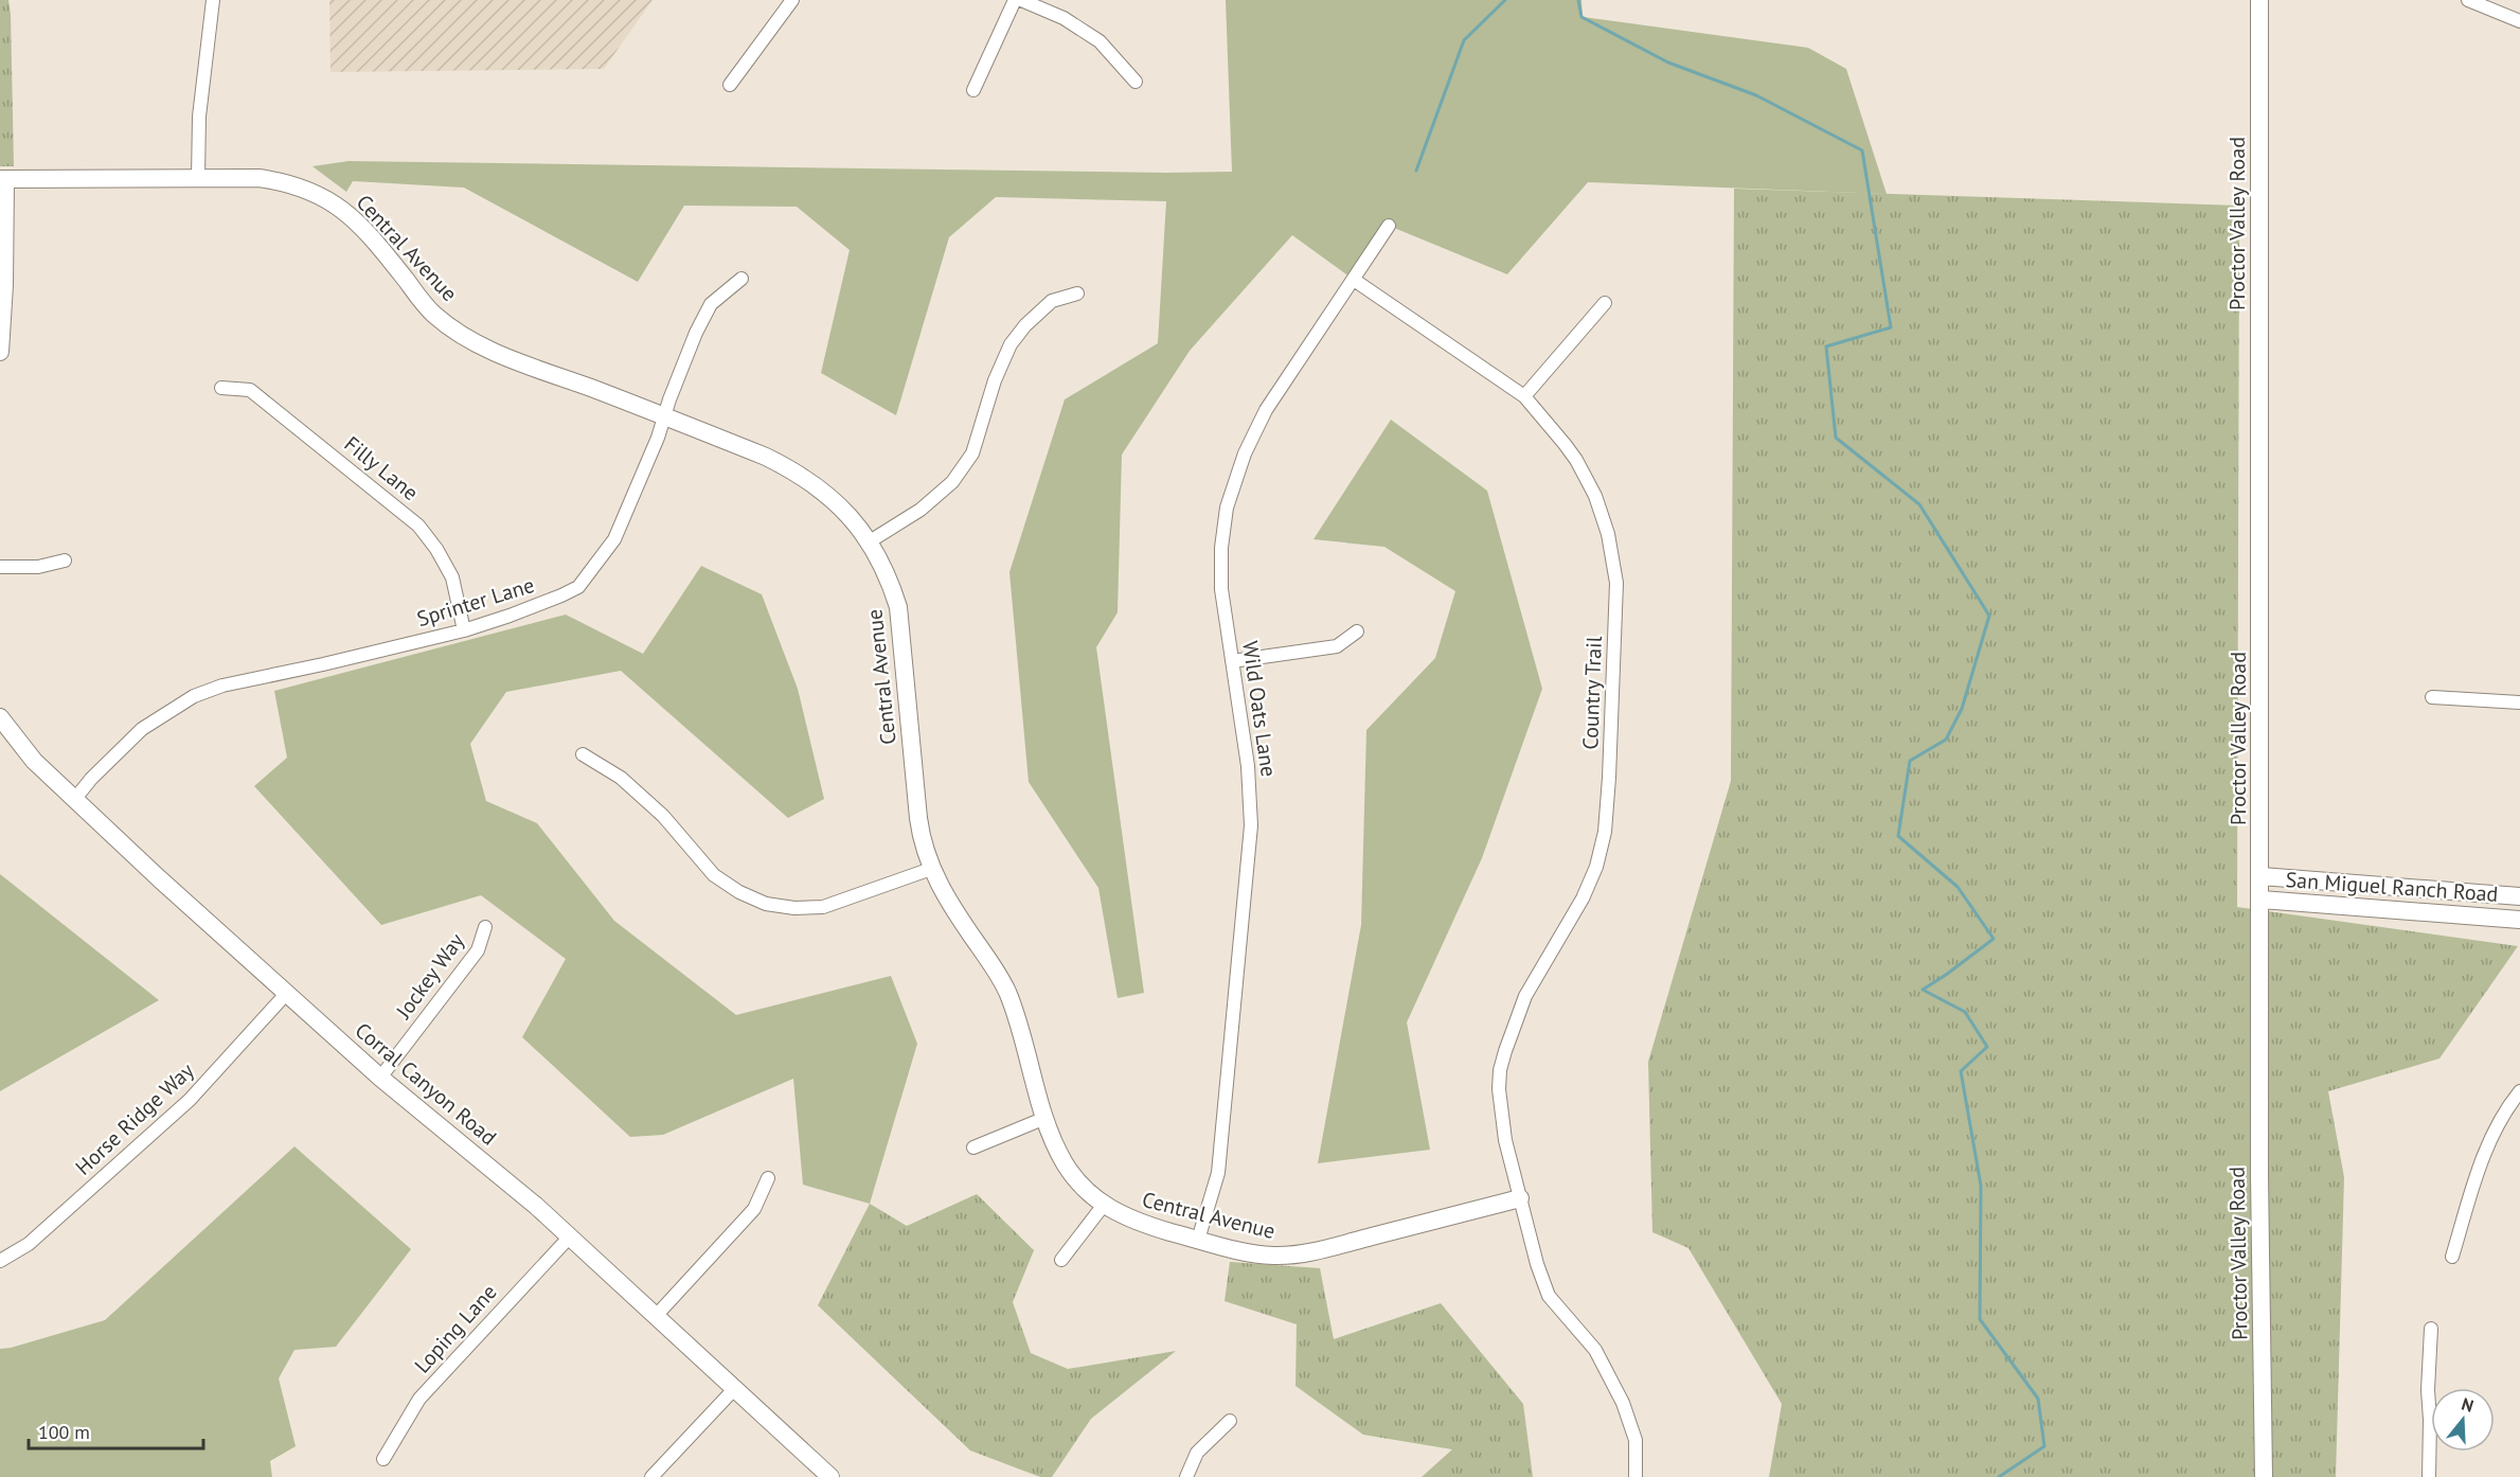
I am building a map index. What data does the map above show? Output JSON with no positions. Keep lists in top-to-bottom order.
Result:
{
  "streets": {
    "street": [
      "Proctor Valley Road",
      "Central Avenue",
      "Filly Lane",
      "Sprinter Lane",
      "Country Trail",
      "Wild Oats Lane",
      "San Miguel Ranch Road",
      "Jockey Way",
      "Corral Canyon Road",
      "Horse Ridge Way",
      "Loping Lane"
    ]
  },
  "crossings": [
    ["Proctor Valley Road", "San Miguel Ranch Road"],
    ["Central Avenue", "Sprinter Lane"],
    ["Central Avenue", "Country Trail"],
    ["Central Avenue", "Wild Oats Lane"],
    ["Filly Lane", "Sprinter Lane"],
    ["Sprinter Lane", "Corral Canyon Road"],
    ["Country Trail", "Wild Oats Lane"],
    ["Jockey Way", "Corral Canyon Road"],
    ["Corral Canyon Road", "Horse Ridge Way"],
    ["Corral Canyon Road", "Loping Lane"]
  ],
  "scale_bar": "100 m",
  "north": "top"
}
